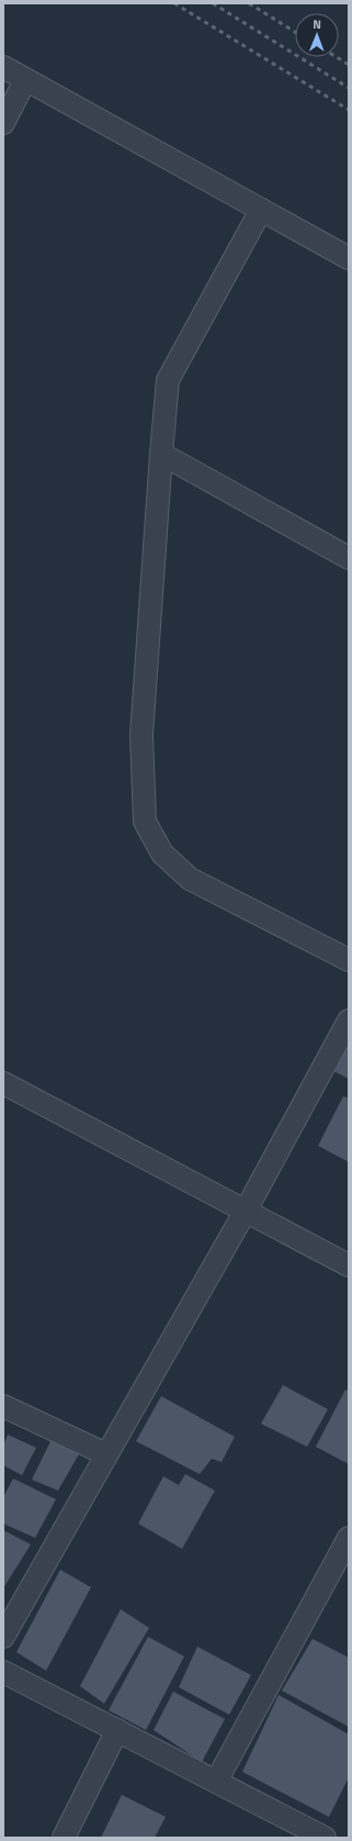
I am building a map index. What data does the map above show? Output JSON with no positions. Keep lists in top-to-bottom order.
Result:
{
  "north": "top"
}
